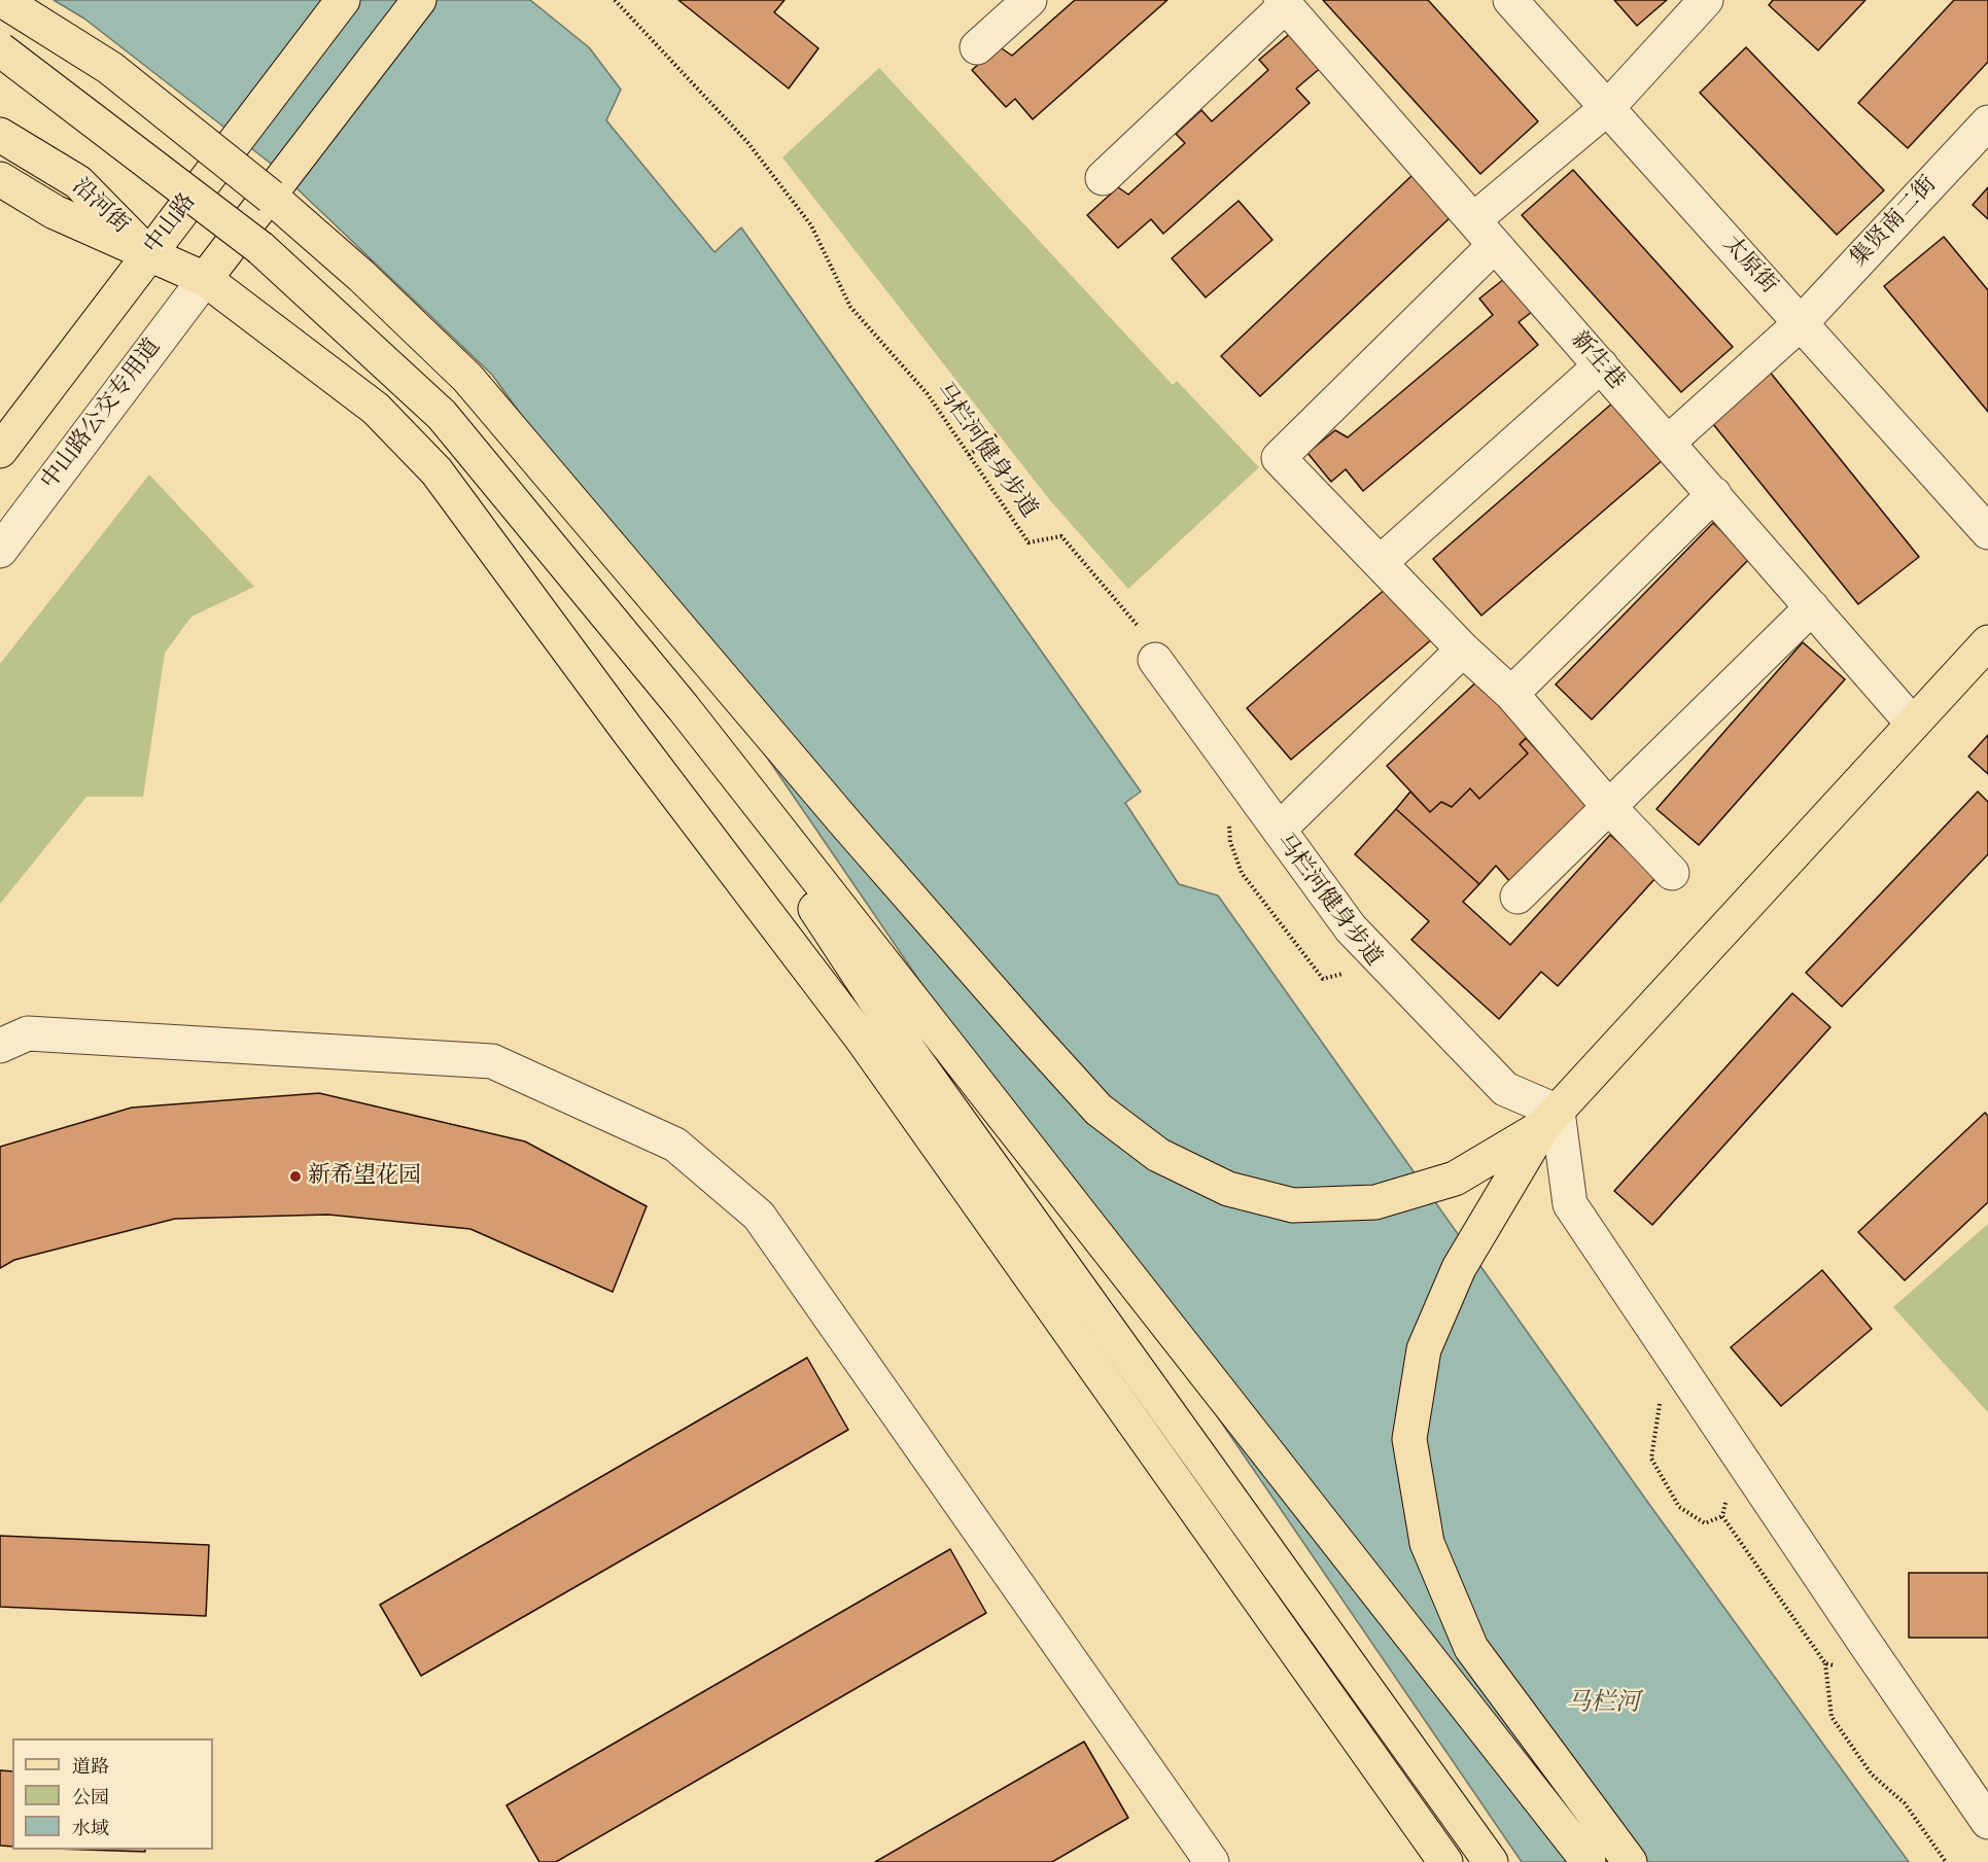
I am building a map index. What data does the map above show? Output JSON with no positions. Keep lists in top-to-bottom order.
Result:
{
  "streets": {
    "main road": ["沿河街", "中山路"],
    "street": [
      "集贤南二街",
      "太原街",
      "新生巷",
      "中山路公交专用道"
    ],
    "path": ["马栏河健身步道"]
  },
  "crossings": [
    ["沿河街", "中山路"],
    ["集贤南二街", "太原街"],
    ["集贤南二街", "新生巷"]
  ],
  "water": ["马栏河"],
  "places": ["新希望花园"],
  "legend": ["道路", "公园", "水域"]
}
